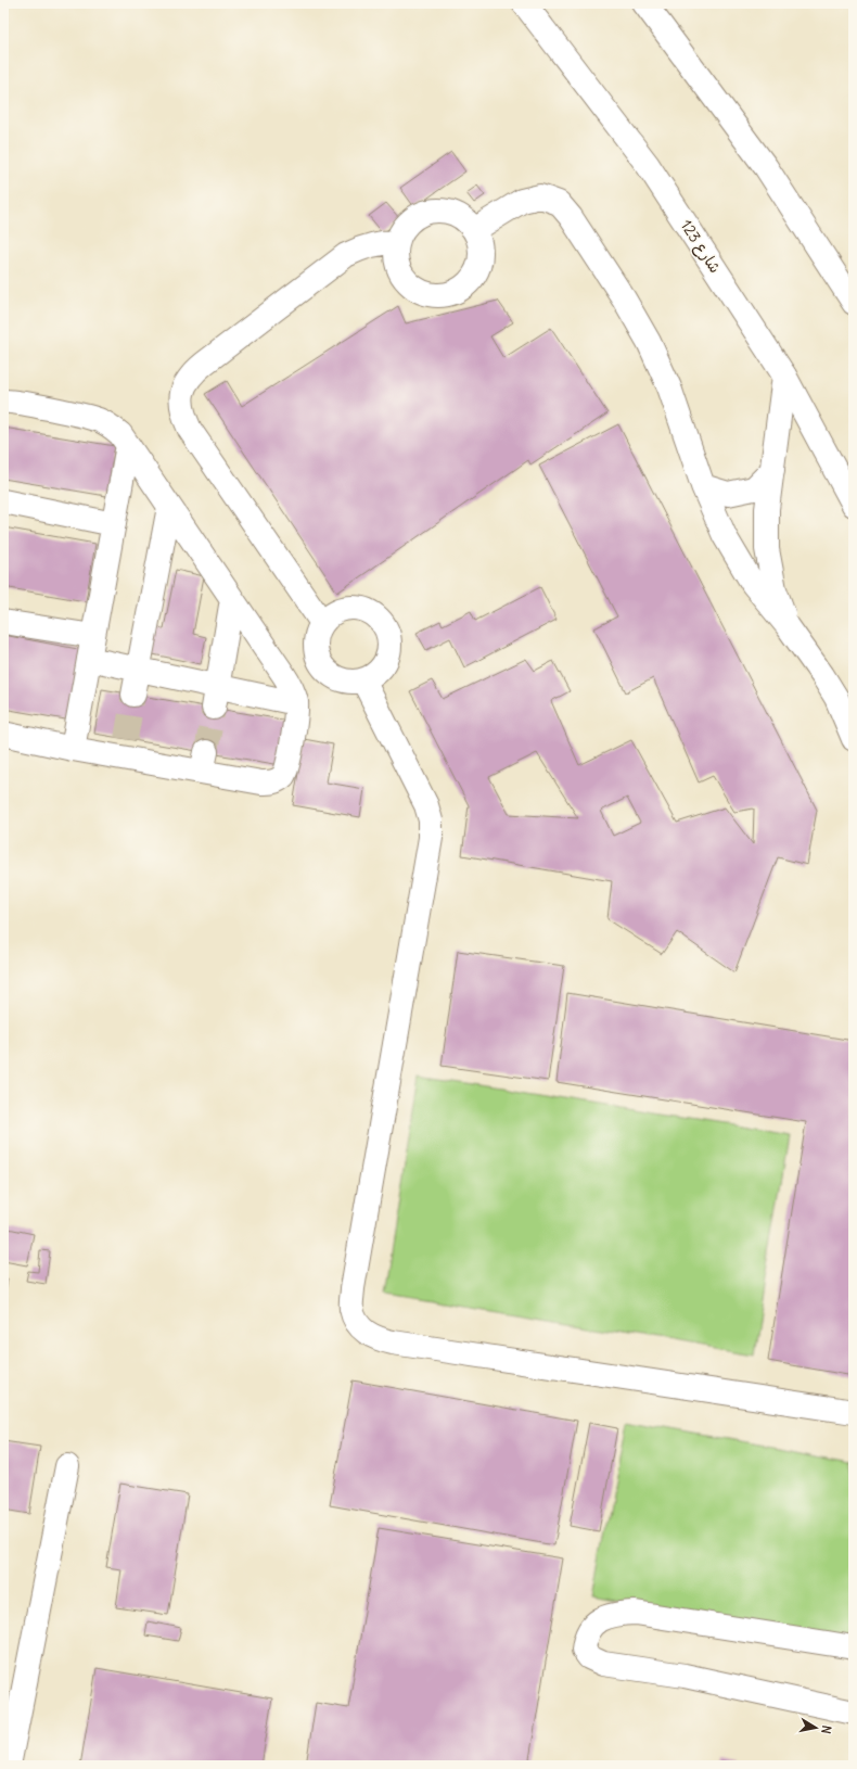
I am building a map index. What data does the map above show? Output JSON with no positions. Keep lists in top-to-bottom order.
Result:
{
  "streets": {
    "main road": ["شارع 123"]
  },
  "north": "right"
}
